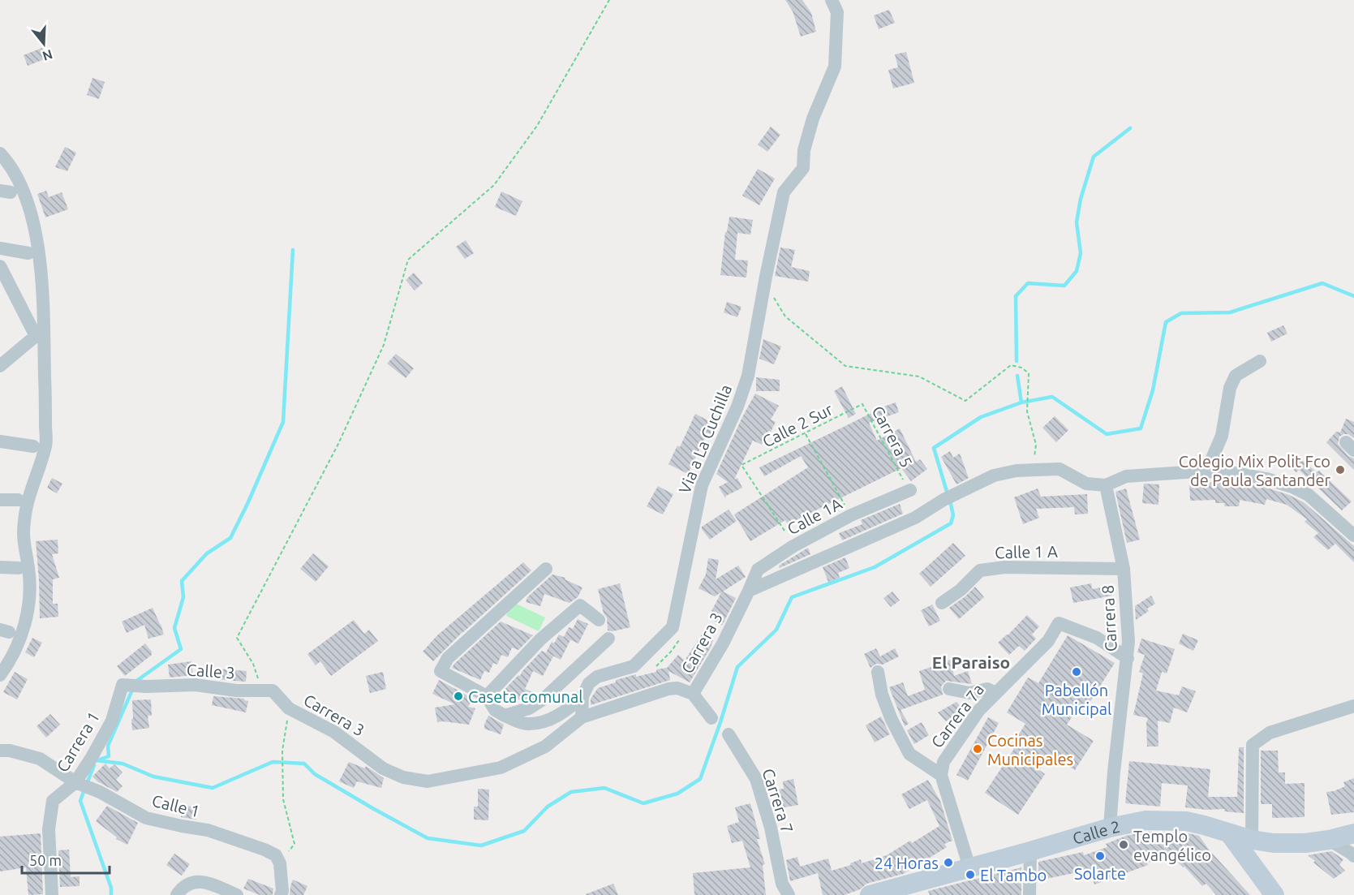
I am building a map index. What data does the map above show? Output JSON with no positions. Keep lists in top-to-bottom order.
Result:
{
  "streets": {
    "street": [
      "Via a La Cuchilla",
      "Calle 1A",
      "Calle 1 A",
      "Carrera 8",
      "Carrera 3",
      "Calle 3",
      "Carrera 7a",
      "Carrera 1",
      "Carrera 7",
      "Calle 1",
      "Calle 2"
    ],
    "path": ["Calle 2 Sur", "Carrera 5"]
  },
  "crossings": [
    ["Calle 2 Sur", "Carrera 5"],
    ["Carrera 5", "Calle 1A"],
    ["Calle 1A", "Carrera 3"],
    ["Calle 1 A", "Carrera 8"],
    ["Carrera 8", "Carrera 7a"],
    ["Carrera 8", "Calle 2"],
    ["Carrera 3", "Calle 3"],
    ["Calle 3", "Carrera 1"],
    ["Carrera 7a", "Calle 2"],
    ["Carrera 1", "Calle 1"]
  ],
  "districts": ["El Paraiso"],
  "places": [
    "Colegio Mix Polit Fco de Paula Santander",
    "Pabellón Municipal",
    "Caseta comunal",
    "Cocinas Municipales",
    "Templo evangélico",
    "Solarte",
    "24 Horas",
    "El Tambo"
  ],
  "scale_bar": "50 m",
  "north": "bottom"
}
